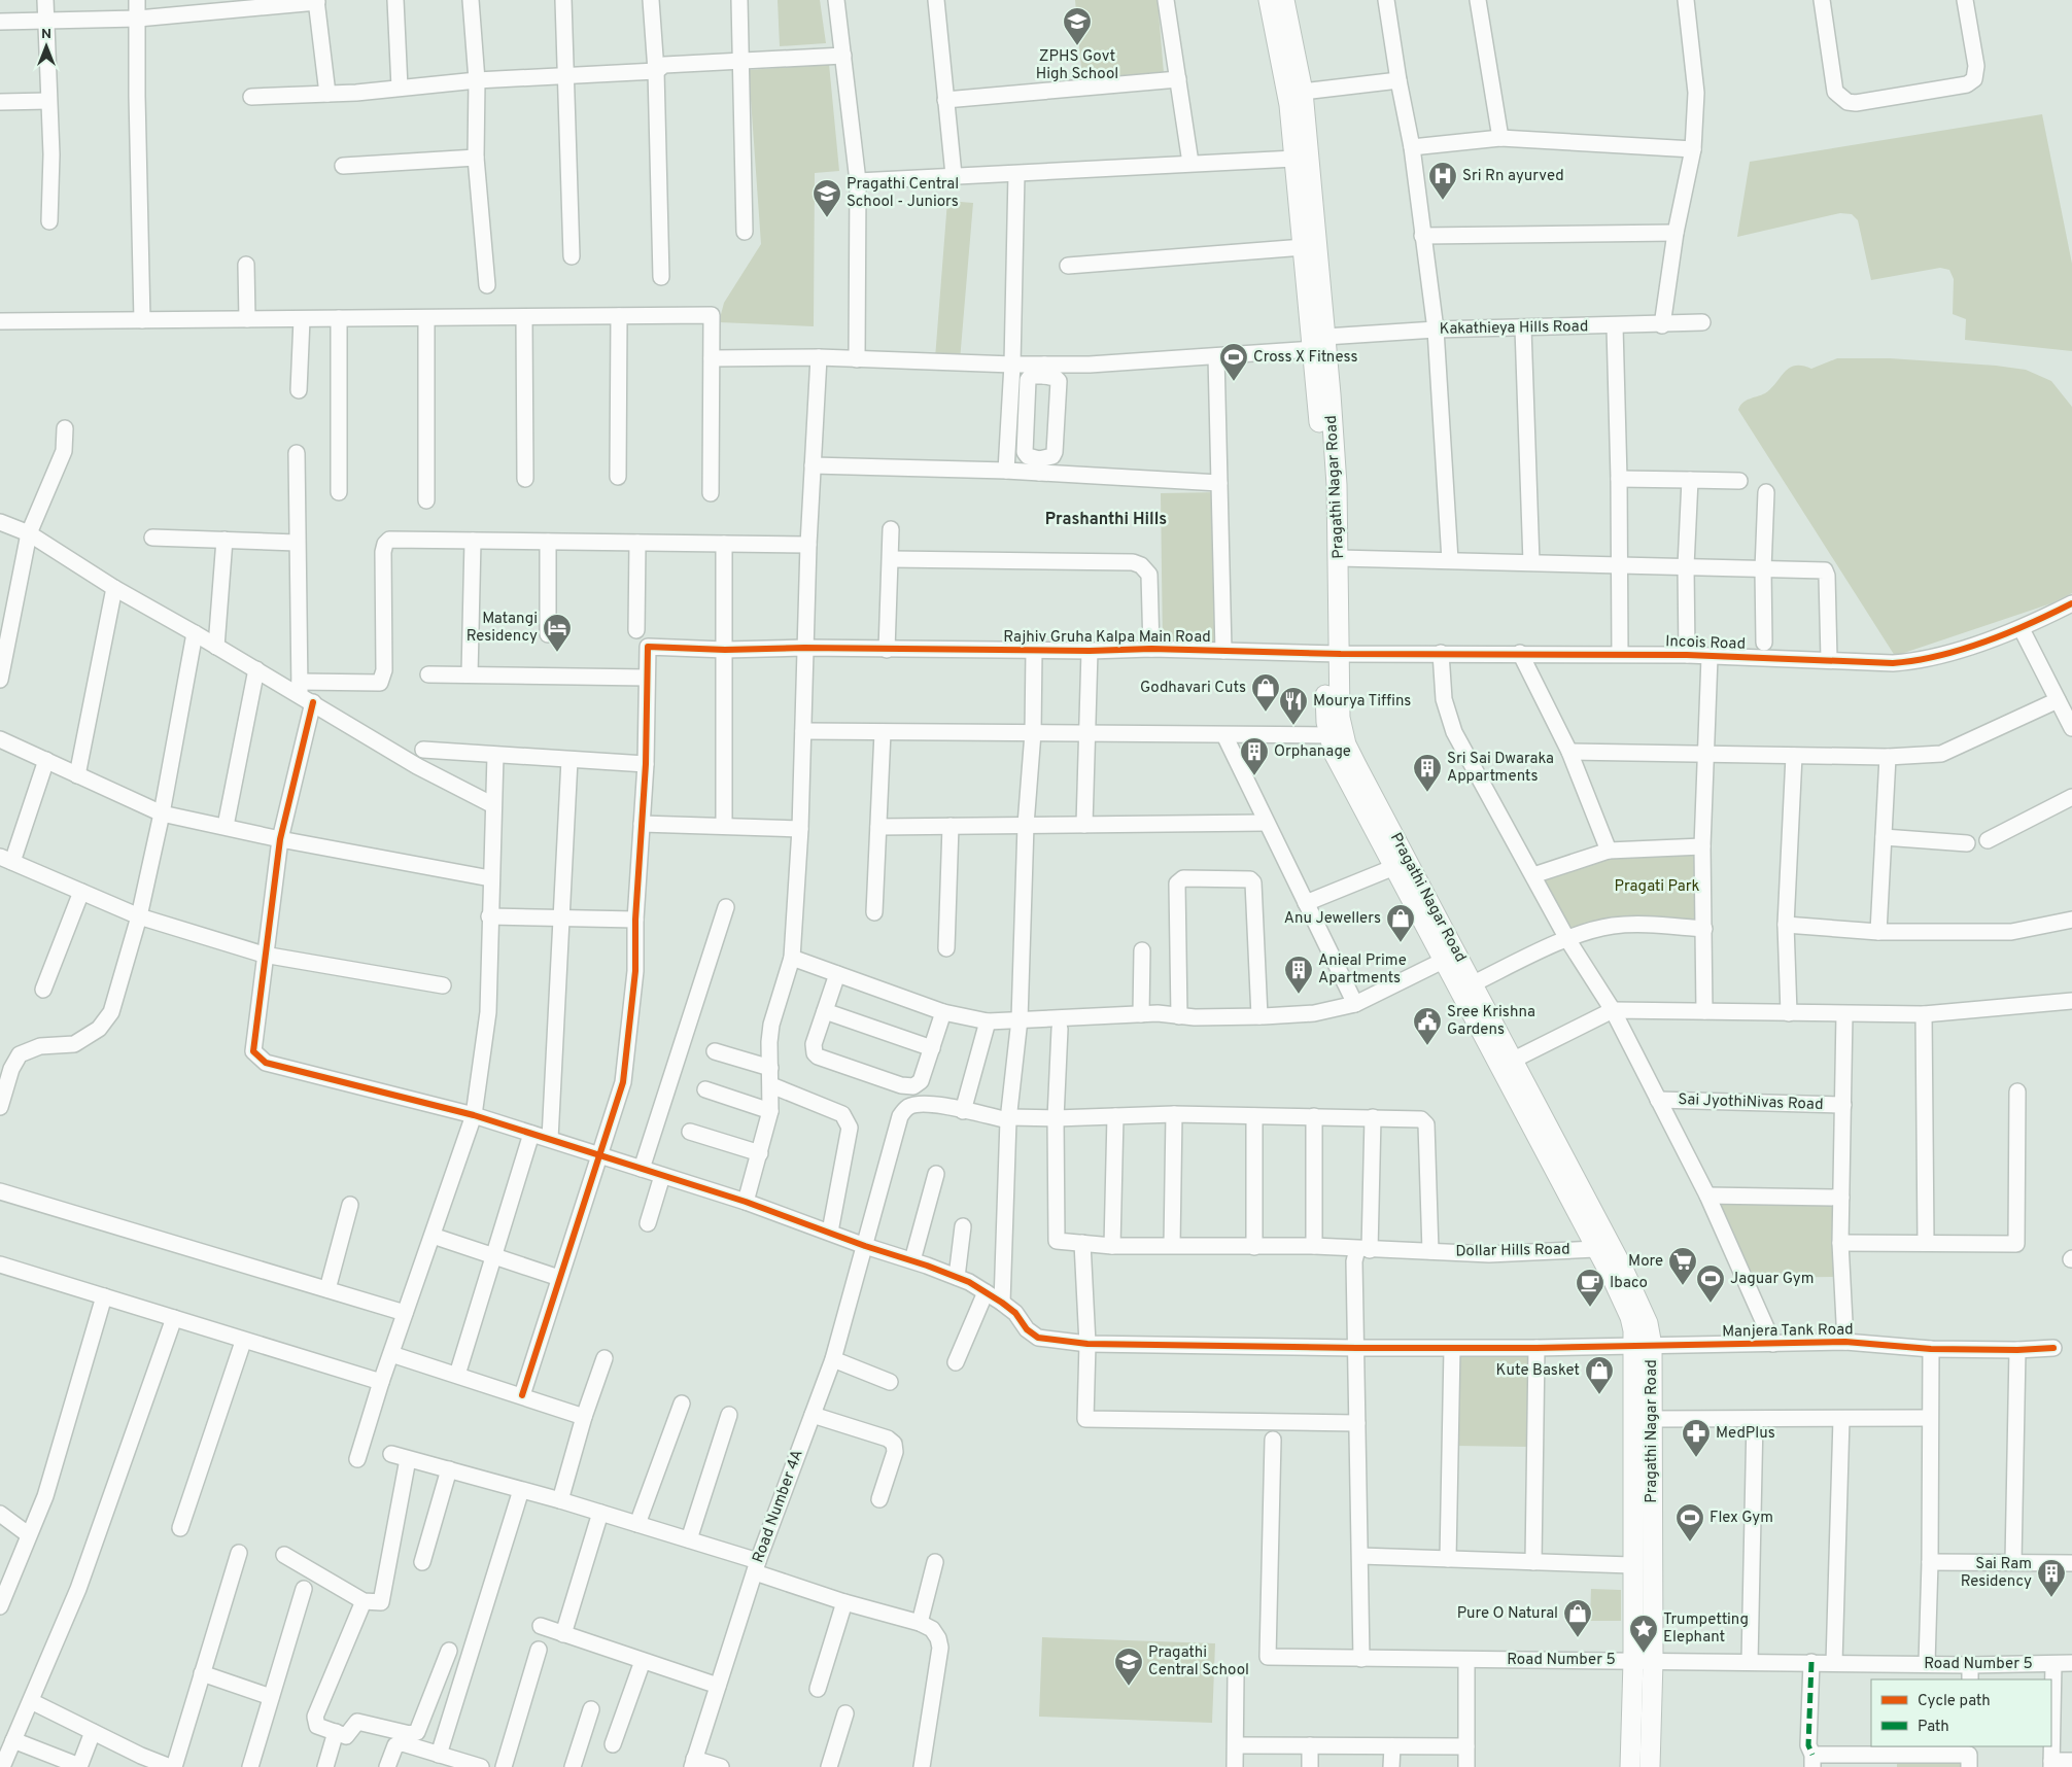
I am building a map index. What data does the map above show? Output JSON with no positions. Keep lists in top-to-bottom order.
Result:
{
  "streets": {
    "main road": ["Pragathi Nagar Road"],
    "street": [
      "Kakathieya Hills Road",
      "Rajhiv Gruha Kalpa Main Road",
      "Incois Road",
      "Sai JyothiNivas Road",
      "Dollar Hills Road",
      "Manjera Tank Road",
      "Road Number 4A",
      "Road Number 5"
    ]
  },
  "crossings": [
    ["Kakathieya Hills Road", "Pragathi Nagar Road"],
    ["Pragathi Nagar Road", "Rajhiv Gruha Kalpa Main Road"],
    ["Pragathi Nagar Road", "Incois Road"],
    ["Pragathi Nagar Road", "Dollar Hills Road"],
    ["Pragathi Nagar Road", "Manjera Tank Road"],
    ["Pragathi Nagar Road", "Road Number 5"],
    ["Rajhiv Gruha Kalpa Main Road", "Incois Road"],
    ["Dollar Hills Road", "Road Number 4A"],
    ["Manjera Tank Road", "Road Number 4A"]
  ],
  "districts": ["Prashanthi Hills"],
  "parks": ["Pragati Park"],
  "places": {
    "school or university": ["ZPHS Govt High School", "Pragathi Central School - Juniors", "Pragathi Central School"],
    "hospital": ["Sri Rn ayurved"],
    "sports": ["Cross X Fitness", "Jaguar Gym", "Flex Gym"],
    "hotel": ["Matangi Residency"],
    "shop": [
      "Godhavari Cuts",
      "Anu Jewellers",
      "Kute Basket",
      "Pure O Natural"
    ],
    "restaurant": ["Mourya Tiffins"],
    "building": [
      "Orphanage",
      "Sri Sai Dwaraka Appartments",
      "Anieal Prime Apartments",
      "Sai Ram Residency"
    ],
    "public building": ["Sree Krishna Gardens"],
    "supermarket": ["More"],
    "cafe": ["Ibaco"],
    "pharmacy": ["MedPlus"],
    "place": ["Trumpetting Elephant"]
  },
  "legend": ["Cycle path", "Path"],
  "north": "top"
}
